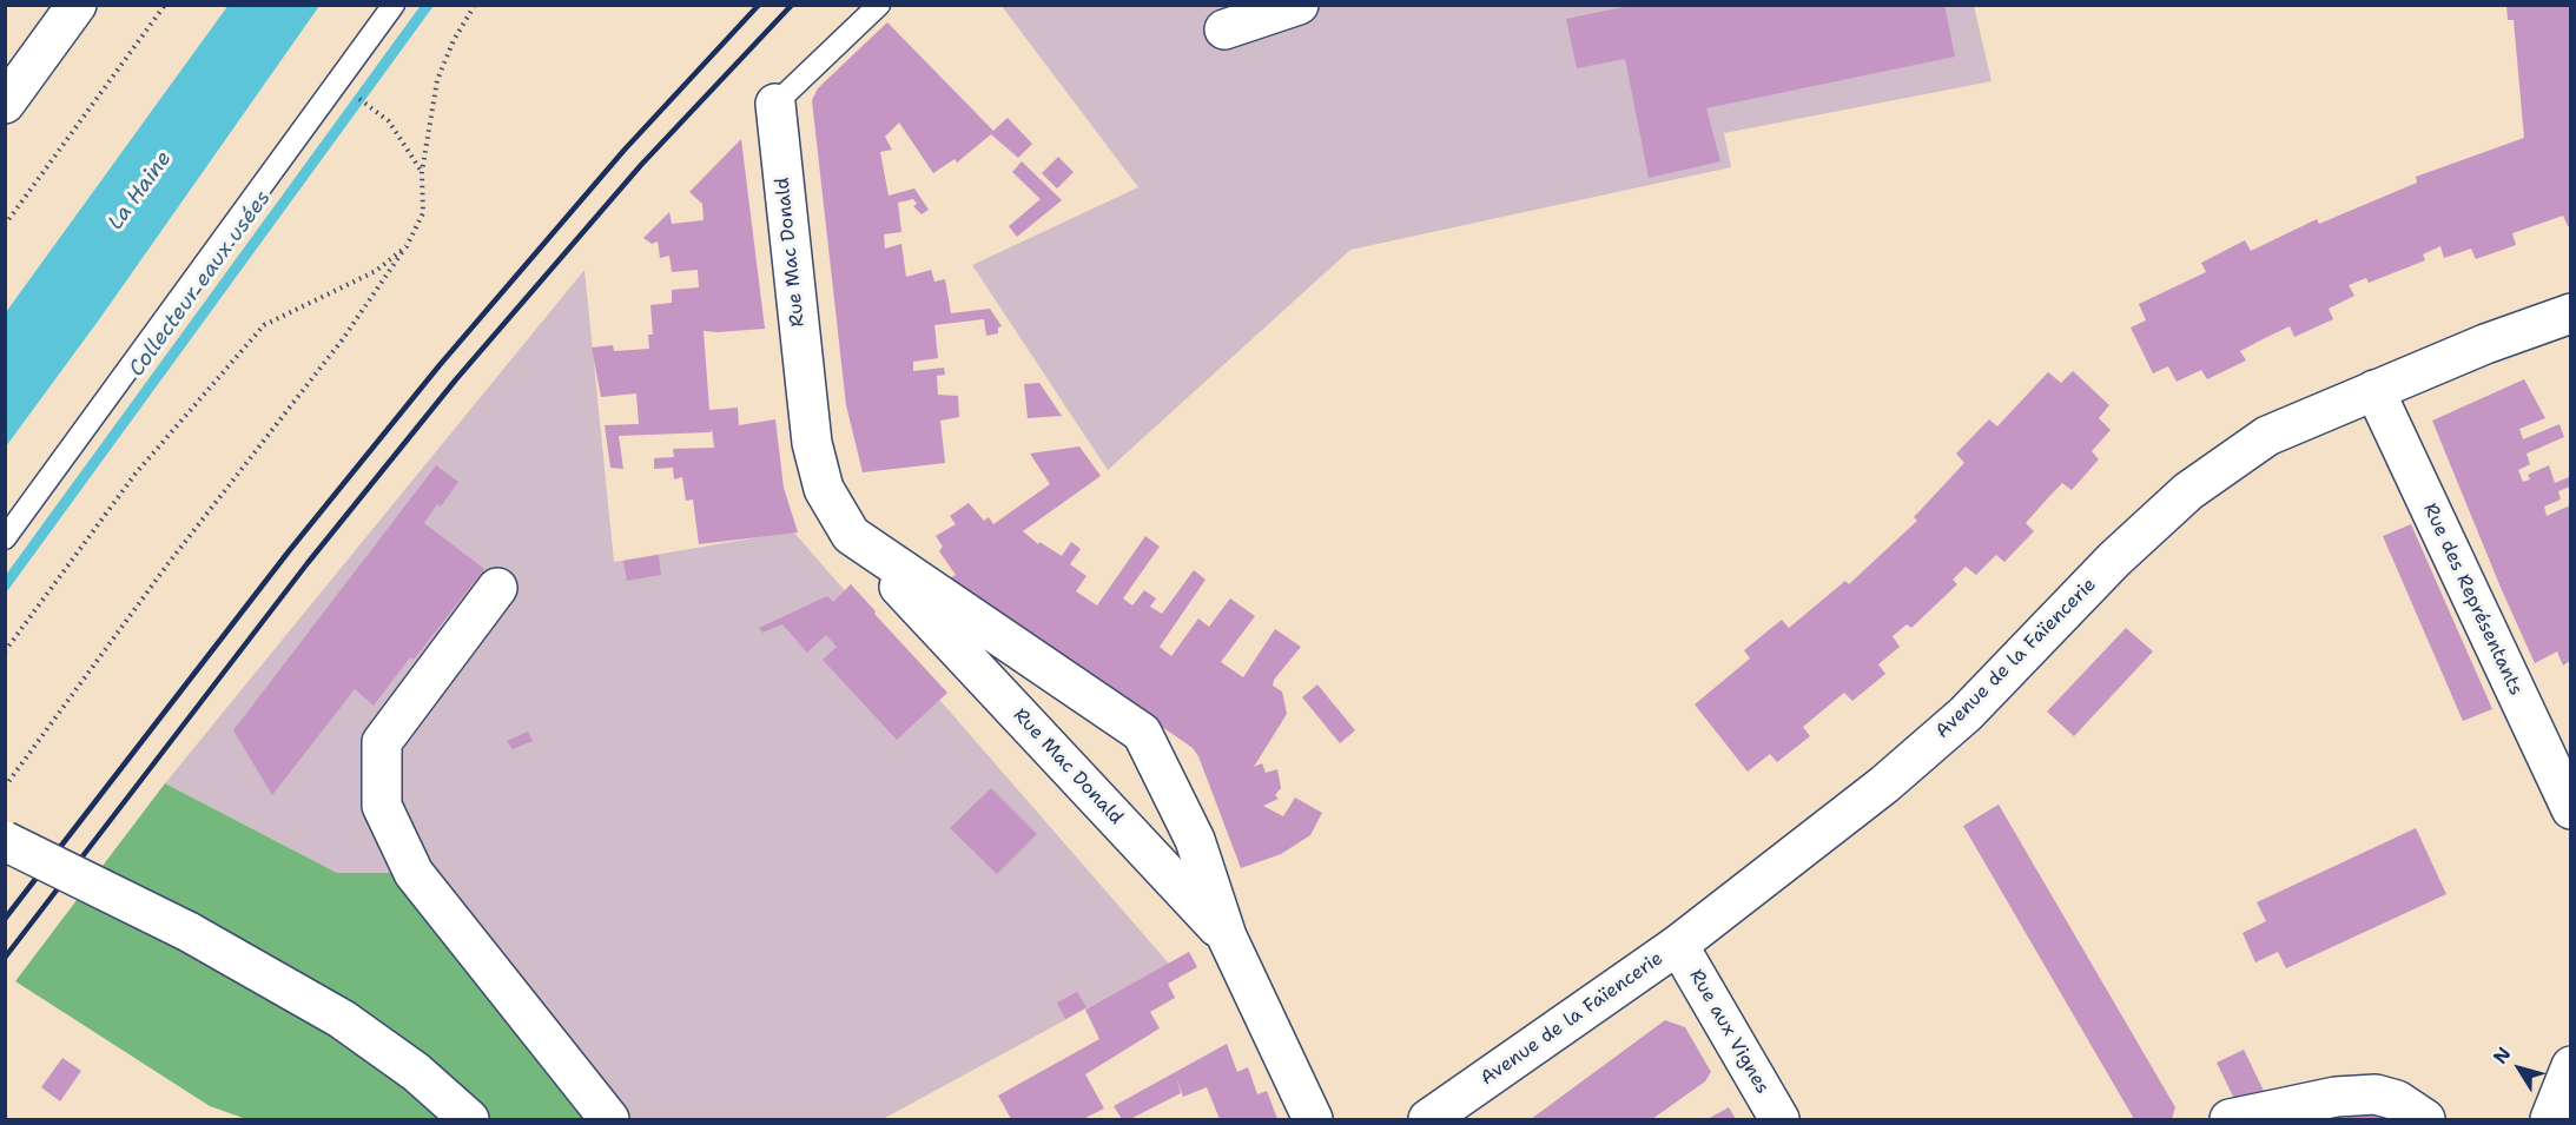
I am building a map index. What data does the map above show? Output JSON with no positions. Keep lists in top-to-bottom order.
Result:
{
  "streets": {
    "main road": [
      "Rue Mac Donald",
      "Rue des Représentants",
      "Avenue de la Faïencerie",
      "Rue aux Vignes"
    ]
  },
  "crossings": [
    ["Rue des Représentants", "Avenue de la Faïencerie"],
    ["Avenue de la Faïencerie", "Rue aux Vignes"]
  ],
  "water": ["La Haine", "Collecteur eaux usées"],
  "north": "top left"
}
